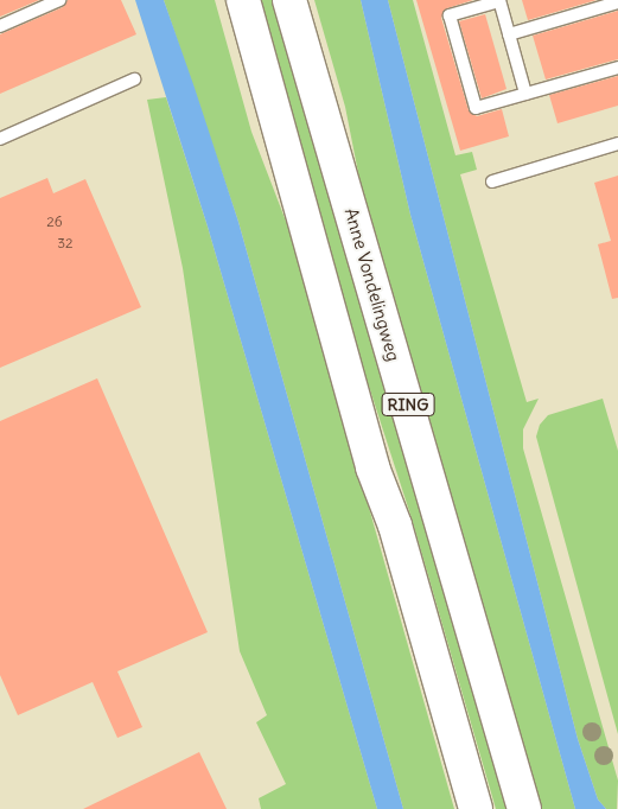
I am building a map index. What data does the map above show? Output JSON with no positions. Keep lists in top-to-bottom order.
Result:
{
  "streets": {
    "main road": ["Anne Vondelingweg", "RING"]
  },
  "house_numbers": ["26", "32"]
}
